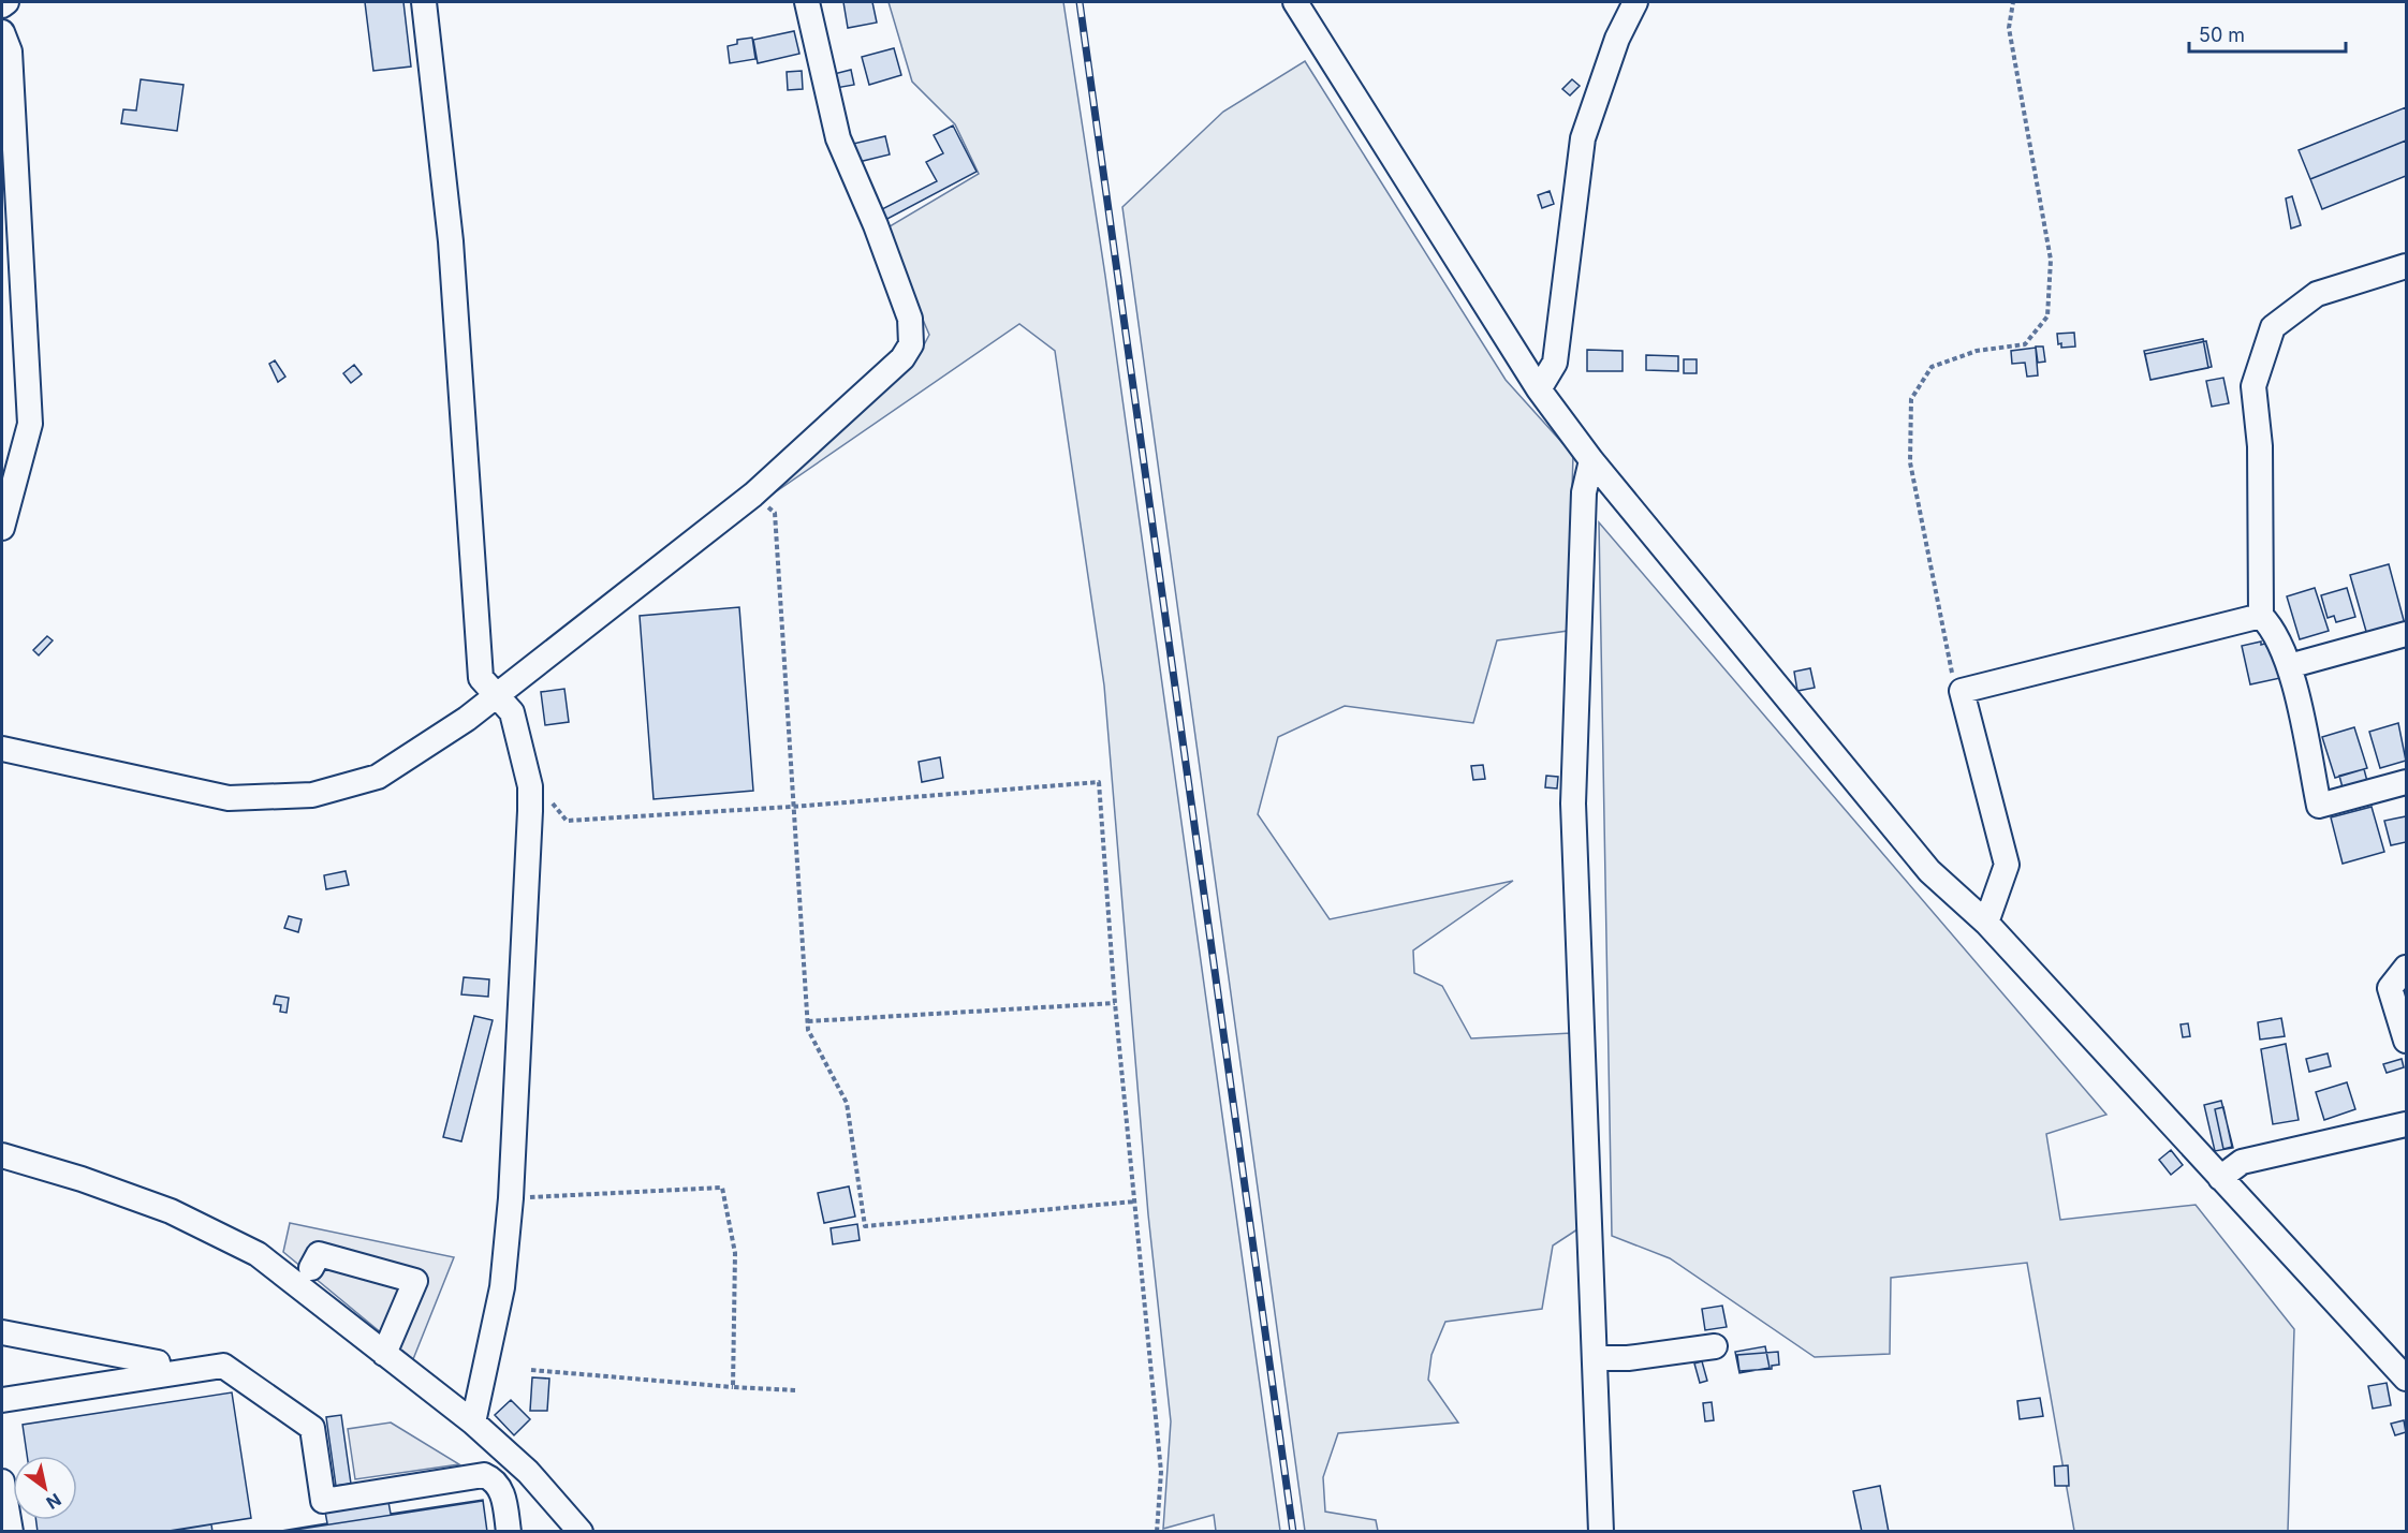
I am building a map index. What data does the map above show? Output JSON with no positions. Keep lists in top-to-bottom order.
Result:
{
  "scale_bar": "50 m",
  "north": "bottom right"
}
